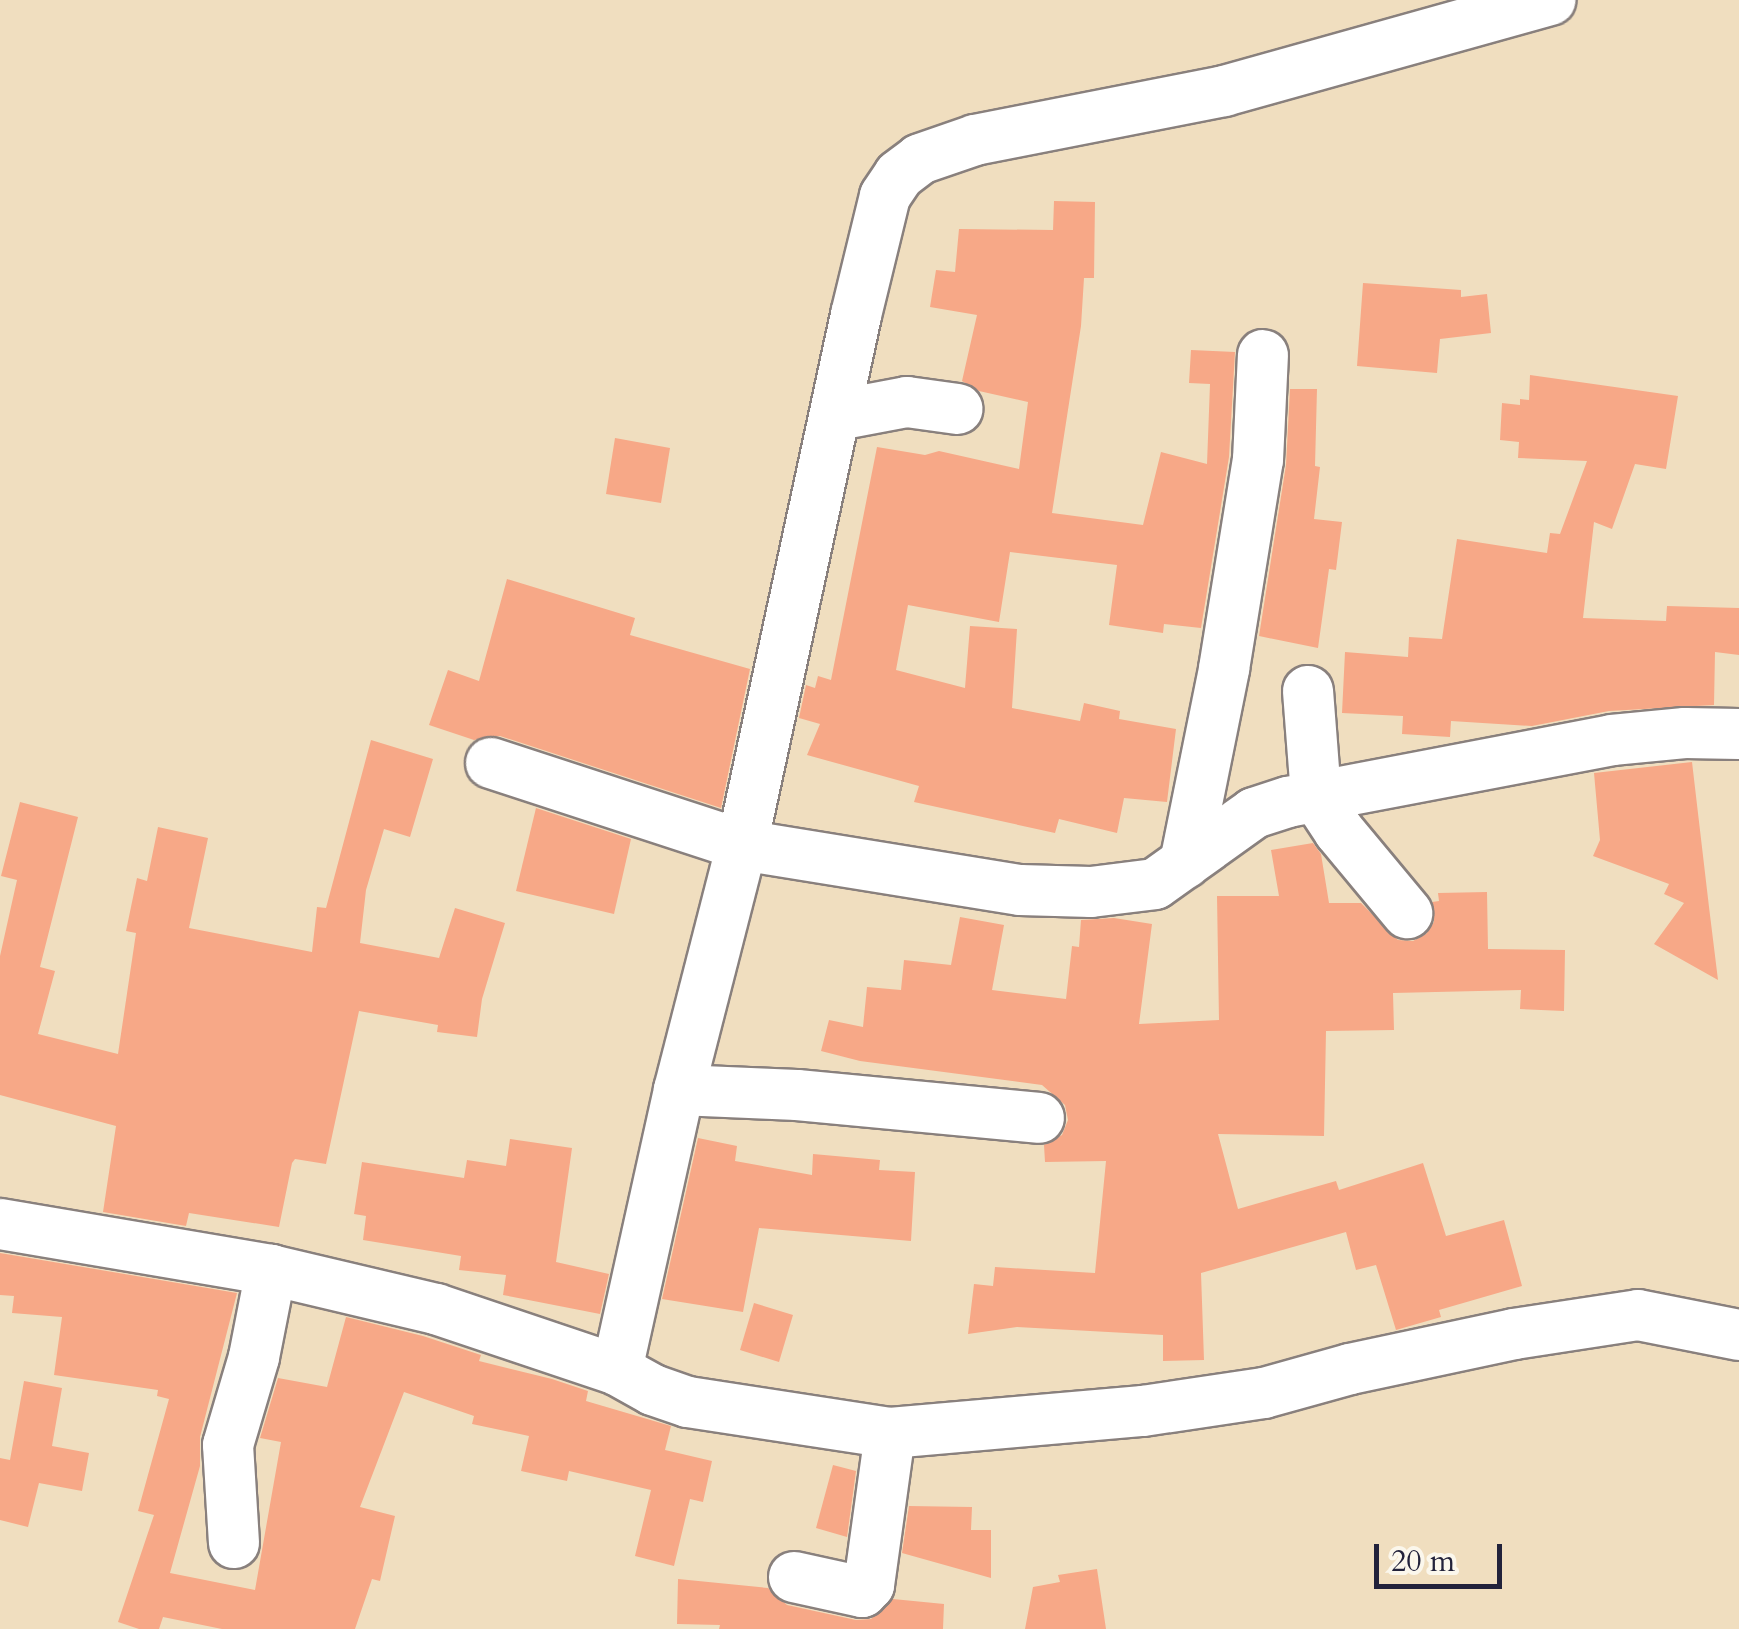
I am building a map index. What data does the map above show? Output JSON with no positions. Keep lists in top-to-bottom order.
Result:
{
  "scale_bar": "20 m"
}
